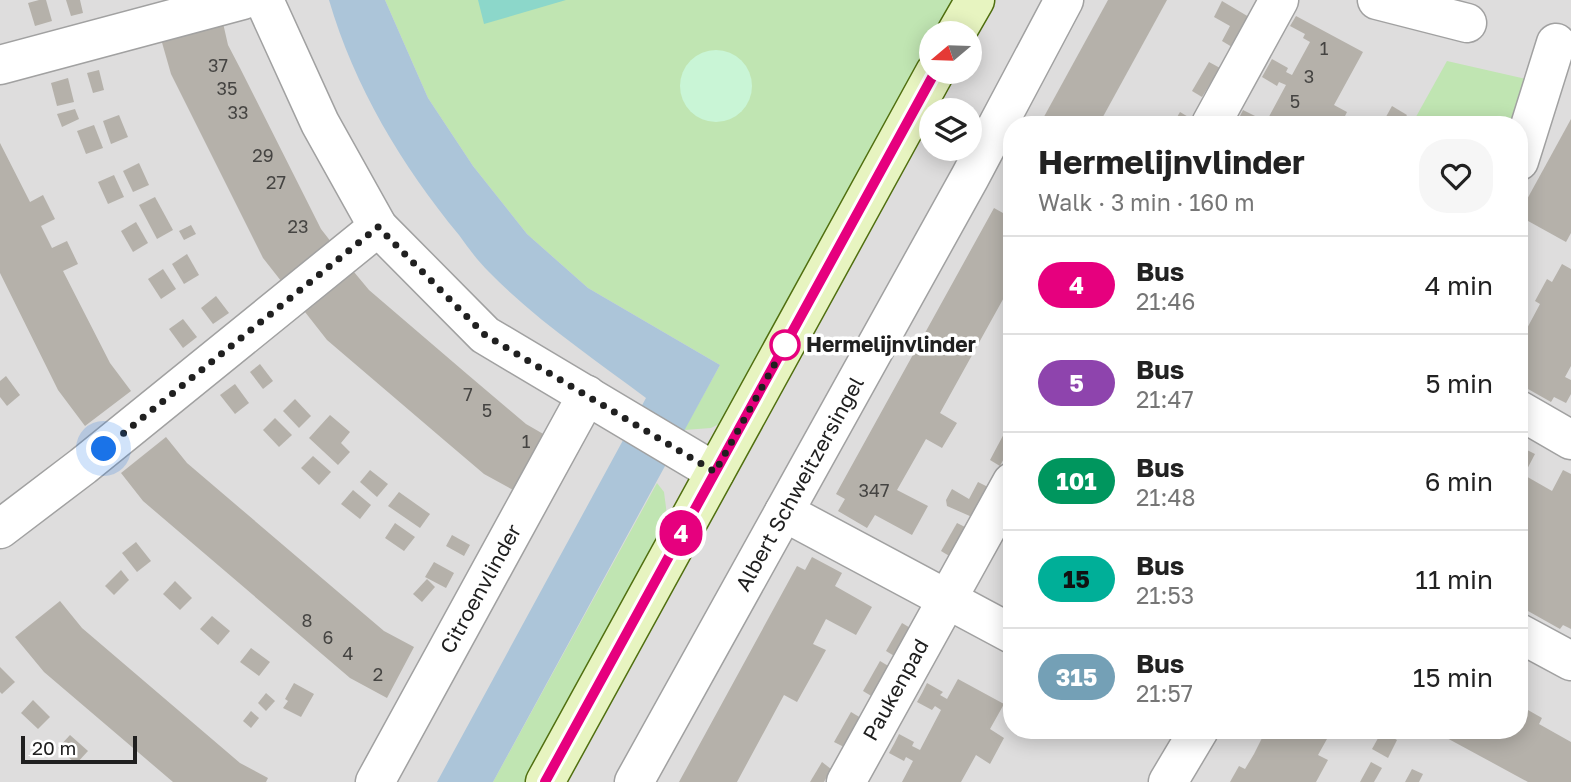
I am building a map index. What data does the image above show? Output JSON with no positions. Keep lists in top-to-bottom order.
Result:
{
  "streets": {
    "street": ["Albert Schweitzersingel", "Citroenvlinder", "Paukenpad"]
  },
  "places": ["Hermelijnvlinder"],
  "lines": ["bus line 4"],
  "house_numbers": [
    "1",
    "37",
    "3",
    "35",
    "5",
    "33",
    "29",
    "27",
    "23",
    "7",
    "5",
    "1",
    "347",
    "8",
    "6",
    "4",
    "2"
  ],
  "scale_bar": "20 m",
  "north": "left",
  "page": {
    "on_map": "4",
    "heading": ["Hermelijnvlinder", "Walk · 3 min · 160 m"],
    "list": [
      {
        "mark": "4",
        "name": "Bus",
        "note": "21:46",
        "value": "4 min"
      },
      {
        "mark": "5",
        "name": "Bus",
        "note": "21:47",
        "value": "5 min"
      },
      {
        "mark": "101",
        "name": "Bus",
        "note": "21:48",
        "value": "6 min"
      },
      {
        "mark": "15",
        "name": "Bus",
        "note": "21:53",
        "value": "11 min"
      },
      {
        "mark": "315",
        "name": "Bus",
        "note": "21:57",
        "value": "15 min"
      }
    ],
    "scale": "20 m"
  }
}
